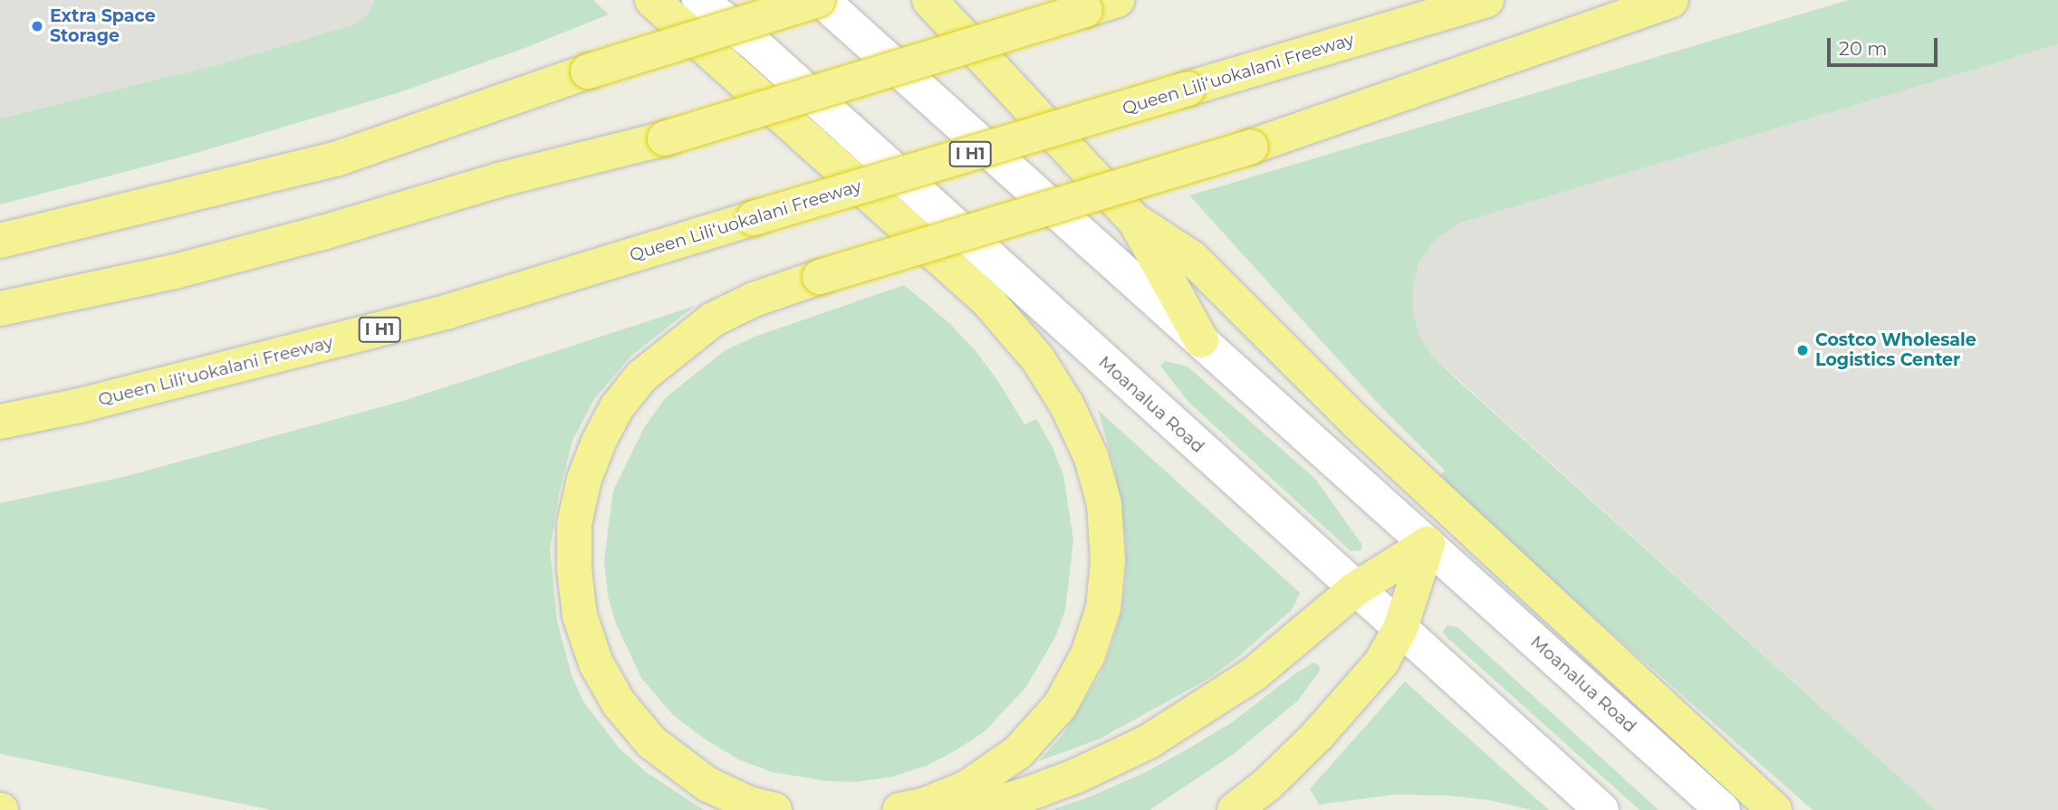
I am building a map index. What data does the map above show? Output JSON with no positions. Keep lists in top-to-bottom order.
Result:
{
  "streets": {
    "highway": ["Queen Liliʻuokalani Freeway", "I H1"],
    "main road": ["Moanalua Road"]
  },
  "places": ["Extra Space Storage", "Costco Wholesale Logistics Center"],
  "scale_bar": "20 m"
}
